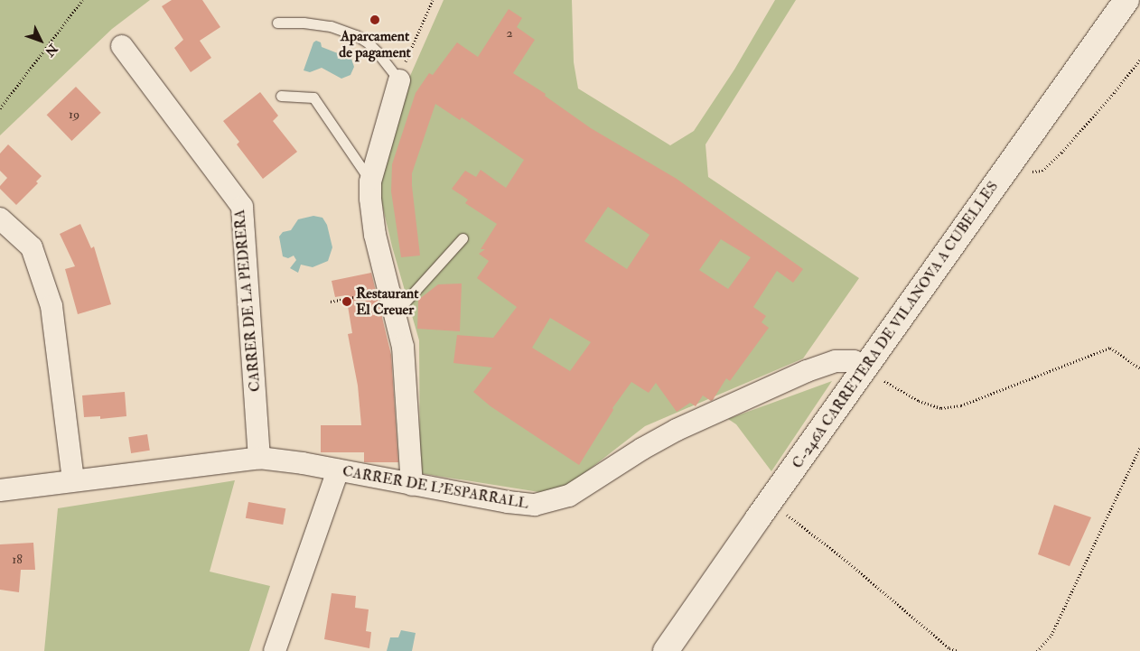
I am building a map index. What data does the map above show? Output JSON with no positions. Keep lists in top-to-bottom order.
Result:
{
  "streets": {
    "main road": ["C-246A CARRETERA DE VILANOVA A CUBELLES"],
    "street": ["CARRER DE LA PEDRERA", "CARRER DE L'ESPARRALL"]
  },
  "crossings": [
    ["CARRER DE LA PEDRERA", "CARRER DE L'ESPARRALL"],
    ["C-246A CARRETERA DE VILANOVA A CUBELLES", "CARRER DE L'ESPARRALL"]
  ],
  "places": ["Aparcament de pagament", "Restaurant El Creuer"],
  "house_numbers": ["2", "19", "18"],
  "north": "bottom right"
}
